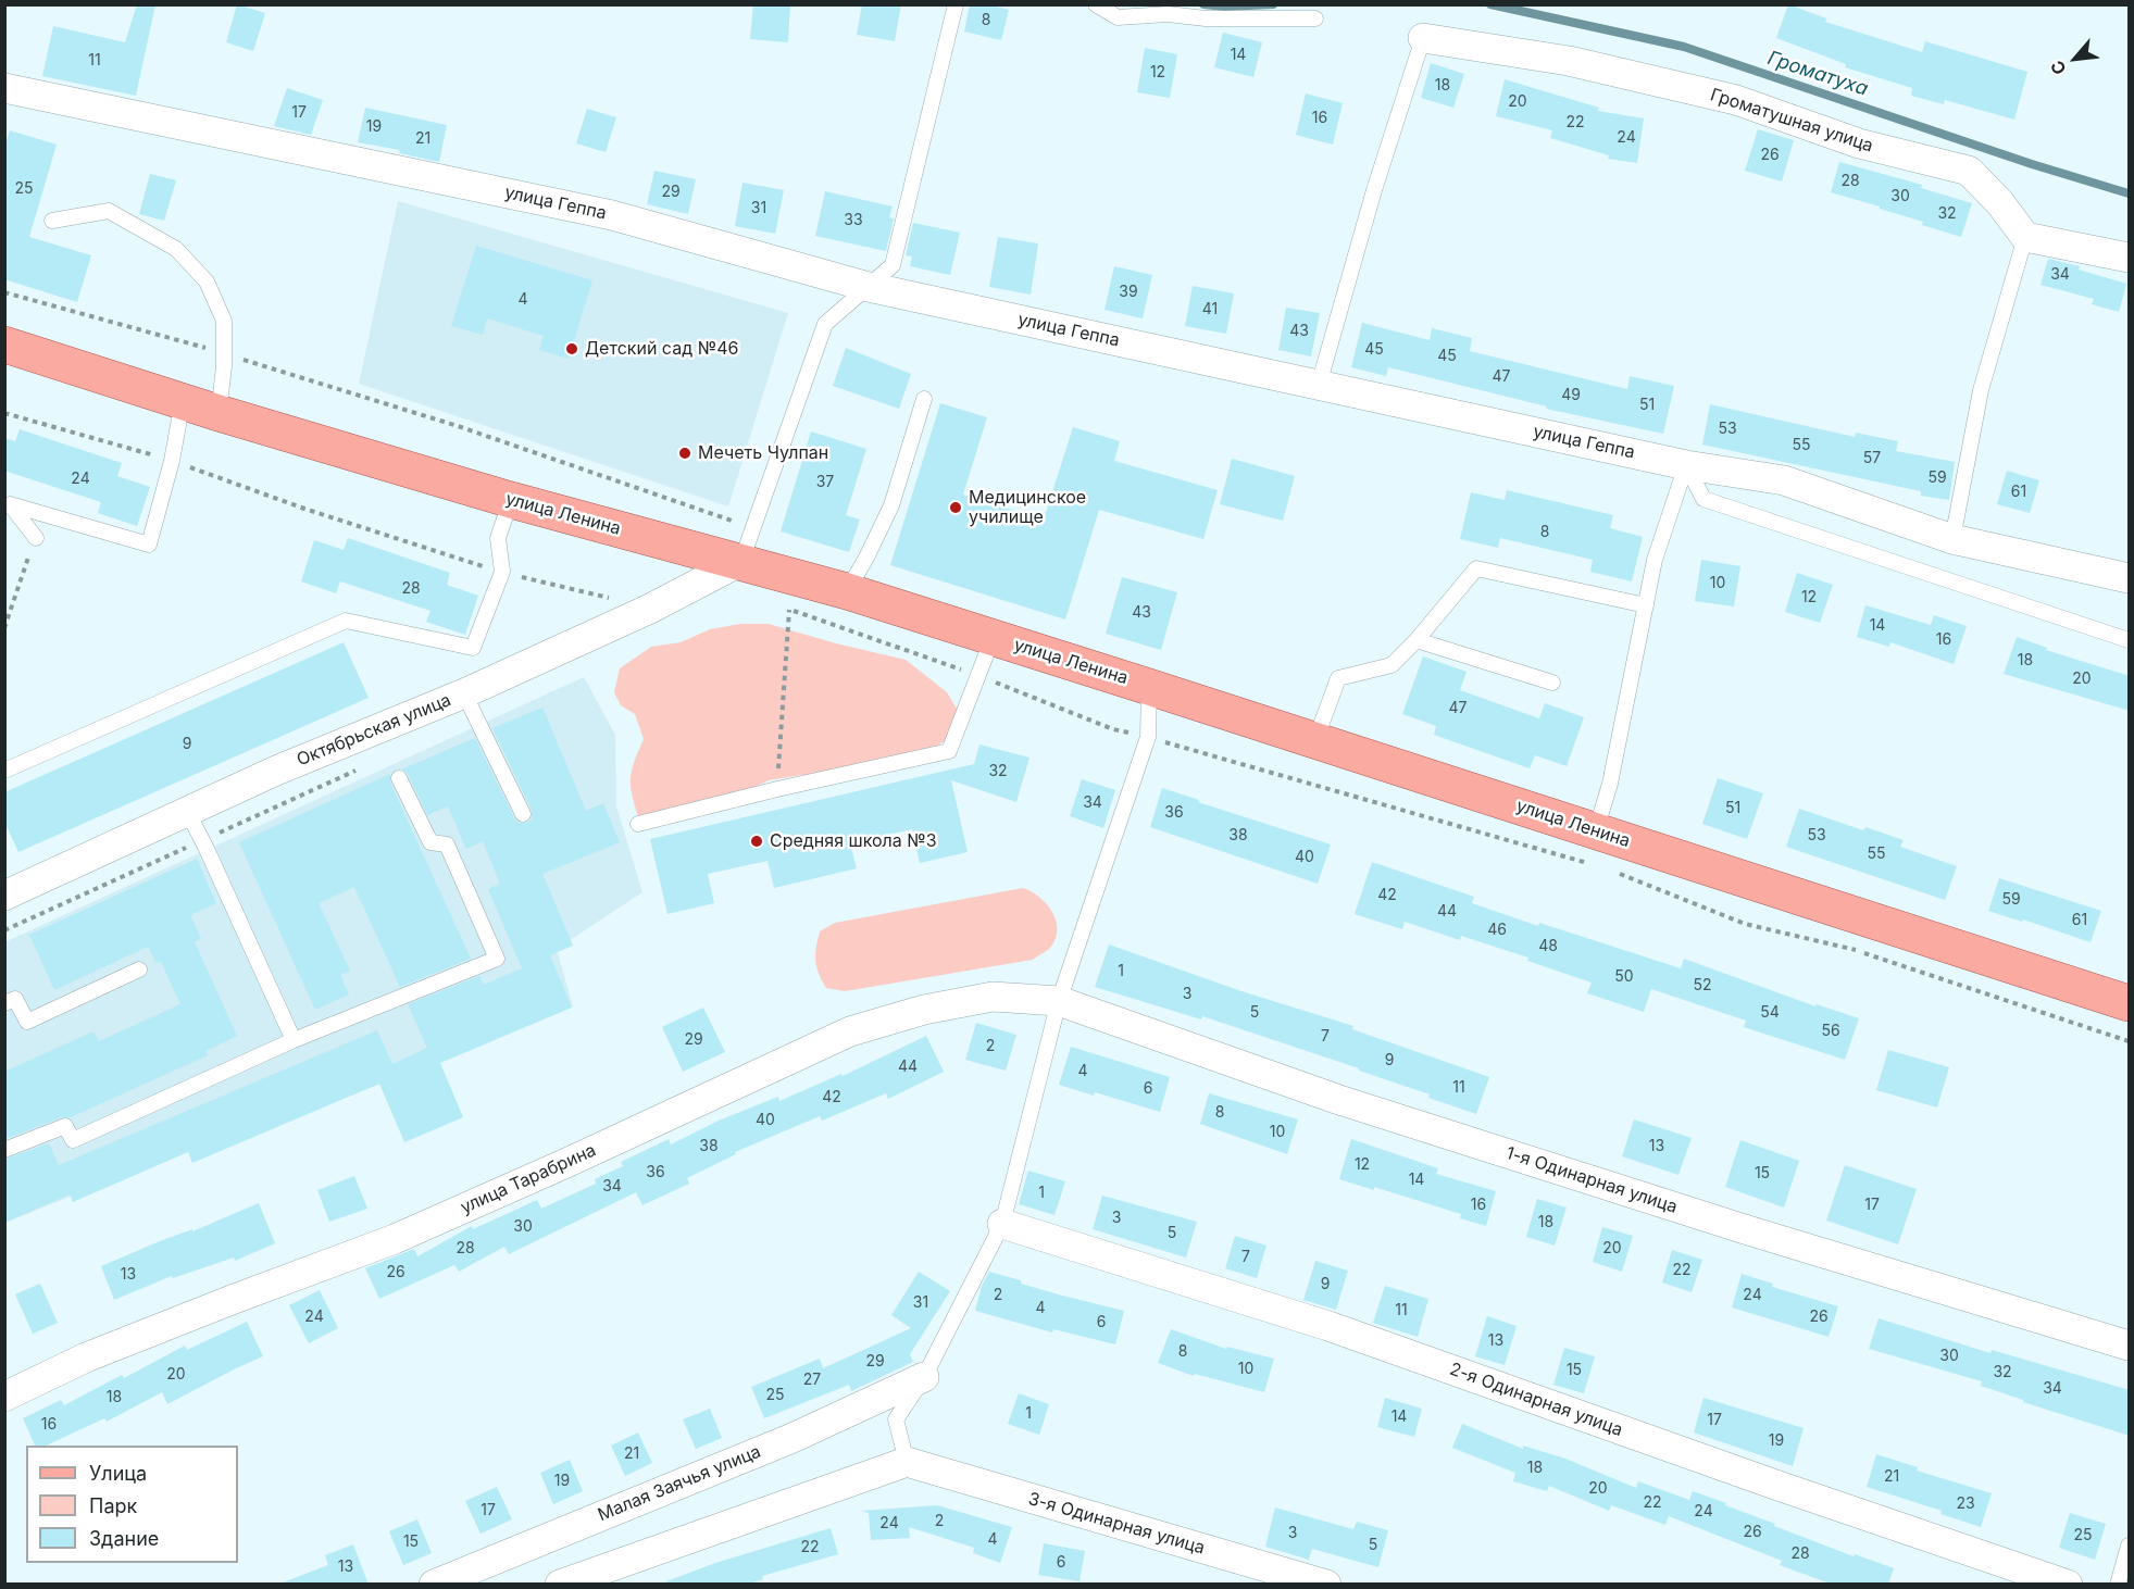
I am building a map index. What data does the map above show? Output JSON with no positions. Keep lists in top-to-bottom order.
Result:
{
  "streets": {
    "main road": ["улица Ленина"],
    "street": [
      "Громатушная улица",
      "улица Геппа",
      "Октябрьская улица",
      "улица Тарабрина",
      "1-я Одинарная улица",
      "2-я Одинарная улица",
      "Малая Заячья улица",
      "3-я Одинарная улица"
    ]
  },
  "crossings": [
    ["улица Ленина", "Октябрьская улица"],
    ["улица Тарабрина", "1-я Одинарная улица"]
  ],
  "water": ["Громатуха"],
  "places": [
    "Детский сад №46",
    "Мечеть Чулпан",
    "Медицинское училище",
    "Средняя школа №3"
  ],
  "house_numbers": [
    "8",
    "14",
    "11",
    "12",
    "18",
    "20",
    "17",
    "16",
    "22",
    "19",
    "24",
    "21",
    "26",
    "28",
    "25",
    "29",
    "30",
    "31",
    "32",
    "33",
    "34",
    "39",
    "4",
    "41",
    "43",
    "45",
    "45",
    "47",
    "49",
    "51",
    "53",
    "55",
    "57",
    "59",
    "24",
    "37",
    "61",
    "8",
    "10",
    "28",
    "12",
    "43",
    "14",
    "16",
    "18",
    "20",
    "47",
    "9",
    "32",
    "34",
    "51",
    "36",
    "38",
    "53",
    "55",
    "40",
    "42",
    "59",
    "44",
    "61",
    "46",
    "48",
    "1",
    "50",
    "52",
    "3",
    "5",
    "54",
    "56",
    "7",
    "29",
    "2",
    "9",
    "44",
    "4",
    "11",
    "6",
    "42",
    "8",
    "40",
    "10",
    "38",
    "13",
    "12",
    "36",
    "15",
    "14",
    "34",
    "1",
    "16",
    "17",
    "3",
    "18",
    "30",
    "5",
    "28",
    "20",
    "7",
    "22",
    "26",
    "13",
    "9",
    "2",
    "24",
    "31",
    "4",
    "11",
    "24",
    "26",
    "6",
    "13",
    "8",
    "30",
    "29",
    "10",
    "15",
    "32",
    "20",
    "27",
    "34",
    "25",
    "18",
    "1",
    "14",
    "17",
    "16",
    "19",
    "21",
    "18",
    "21",
    "19",
    "20",
    "22",
    "23",
    "17",
    "24",
    "2",
    "24",
    "26",
    "3",
    "25",
    "4",
    "15",
    "5",
    "22",
    "28",
    "6",
    "13"
  ],
  "legend": ["Улица", "Парк", "Здание"],
  "north": "bottom left"
}
